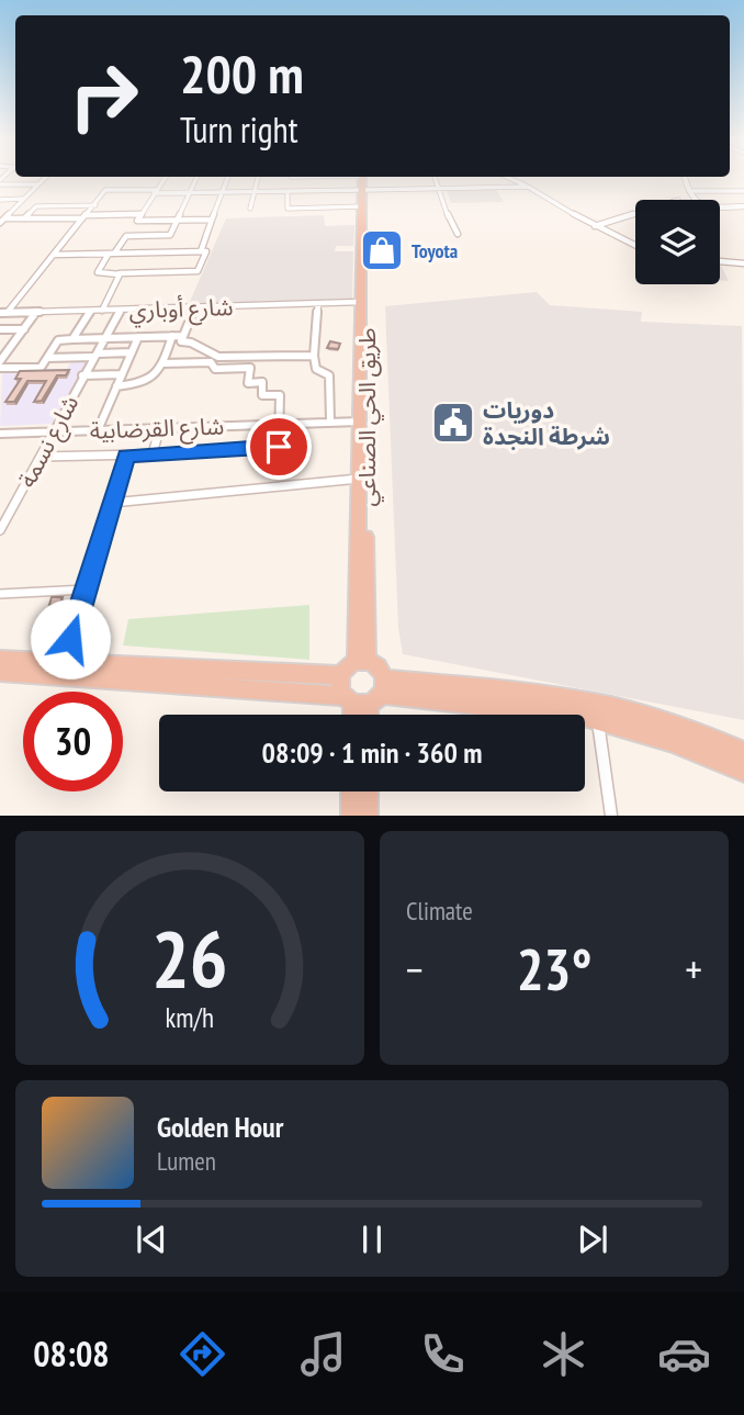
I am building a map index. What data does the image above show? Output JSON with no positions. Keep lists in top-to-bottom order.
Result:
{
  "streets": {
    "highway": ["طريق الحي الصناعي"],
    "street": ["شارع أوباري", "شارع القرضابية", "شارع نسمة"]
  },
  "crossings": [
    ["شارع أوباري", "شارع نسمة"],
    ["شارع القرضابية", "شارع نسمة"]
  ],
  "places": {
    "shop": ["Toyota"],
    "public building": ["دوريات شرطة النجدة"]
  },
  "page": {
    "turn": ["200 m", "Turn right"],
    "limit": "30",
    "trip": "08:09 · 1 min · 360 m",
    "tile": "Climate",
    "heat": ["−", "23°", "+"],
    "song": ["Golden Hour", "Lumen"],
    "tabs": "08:08",
    "gauge": ["26", "km/h"]
  }
}
